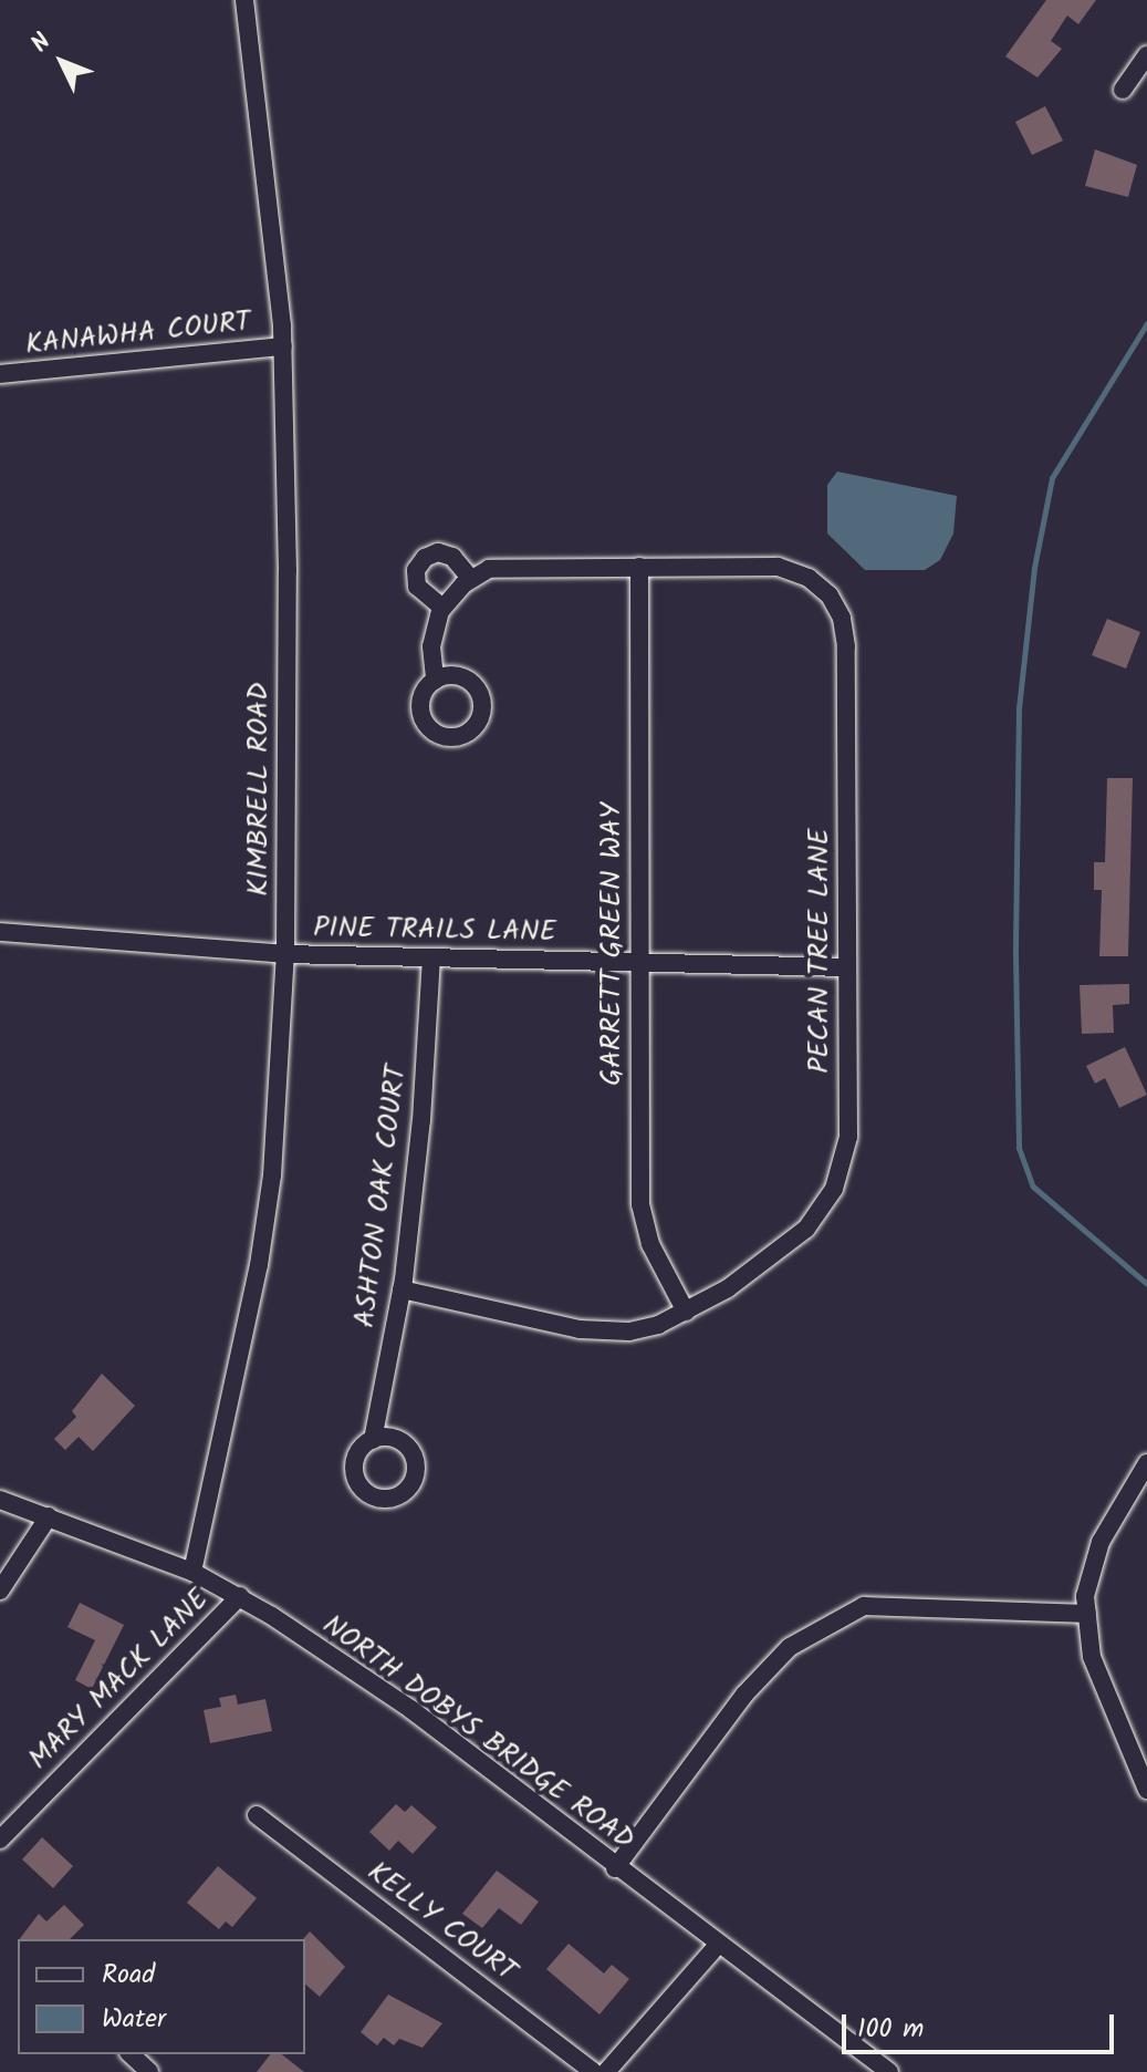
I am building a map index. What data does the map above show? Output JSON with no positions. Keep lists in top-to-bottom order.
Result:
{
  "streets": {
    "street": [
      "KANAWHA COURT",
      "KIMBRELL ROAD",
      "PINE TRAILS LANE",
      "GARRETT GREEN WAY",
      "PECAN TREE LANE",
      "ASHTON OAK COURT",
      "MARY MACK LANE",
      "NORTH DOBYS BRIDGE ROAD",
      "KELLY COURT"
    ]
  },
  "crossings": [
    ["KANAWHA COURT", "KIMBRELL ROAD"],
    ["KIMBRELL ROAD", "PINE TRAILS LANE"],
    ["KIMBRELL ROAD", "NORTH DOBYS BRIDGE ROAD"],
    ["PINE TRAILS LANE", "GARRETT GREEN WAY"],
    ["PINE TRAILS LANE", "PECAN TREE LANE"],
    ["PINE TRAILS LANE", "ASHTON OAK COURT"],
    ["GARRETT GREEN WAY", "PECAN TREE LANE"],
    ["PECAN TREE LANE", "ASHTON OAK COURT"],
    ["MARY MACK LANE", "NORTH DOBYS BRIDGE ROAD"]
  ],
  "legend": ["Road", "Water"],
  "scale_bar": "100 m",
  "north": "top left"
}
